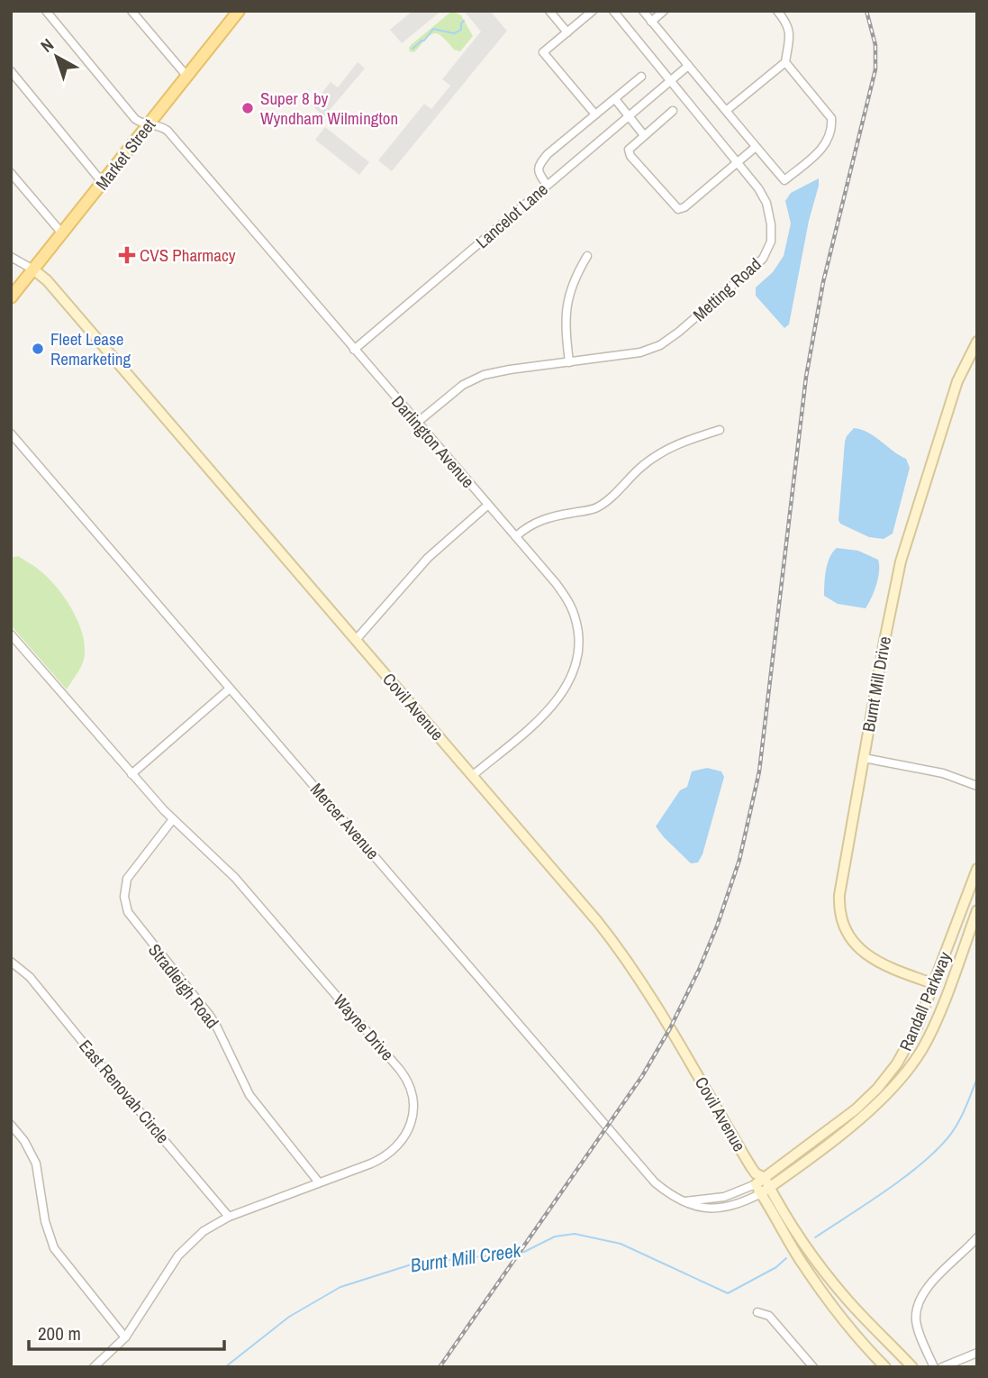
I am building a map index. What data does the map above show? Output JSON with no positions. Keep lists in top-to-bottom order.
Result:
{
  "streets": {
    "main road": [
      "Market Street",
      "Burnt Mill Drive",
      "Covil Avenue",
      "Randall Parkway"
    ],
    "street": [
      "Lancelot Lane",
      "Metting Road",
      "Darlington Avenue",
      "Mercer Avenue",
      "Stradleigh Road",
      "Wayne Drive",
      "East Renovah Circle"
    ]
  },
  "crossings": [
    ["Market Street", "Darlington Avenue"],
    ["Market Street", "Covil Avenue"],
    ["Lancelot Lane", "Metting Road"],
    ["Lancelot Lane", "Darlington Avenue"],
    ["Metting Road", "Darlington Avenue"],
    ["Darlington Avenue", "Covil Avenue"],
    ["Burnt Mill Drive", "Randall Parkway"],
    ["Covil Avenue", "Mercer Avenue"],
    ["Covil Avenue", "Randall Parkway"],
    ["Mercer Avenue", "Randall Parkway"],
    ["Stradleigh Road", "Wayne Drive"],
    ["Wayne Drive", "East Renovah Circle"]
  ],
  "water": ["Burnt Mill Creek"],
  "places": {
    "other": ["Super 8 by Wyndham Wilmington", "Fleet Lease Remarketing"],
    "health": ["CVS Pharmacy"]
  },
  "scale_bar": "200 m",
  "north": "top left"
}
